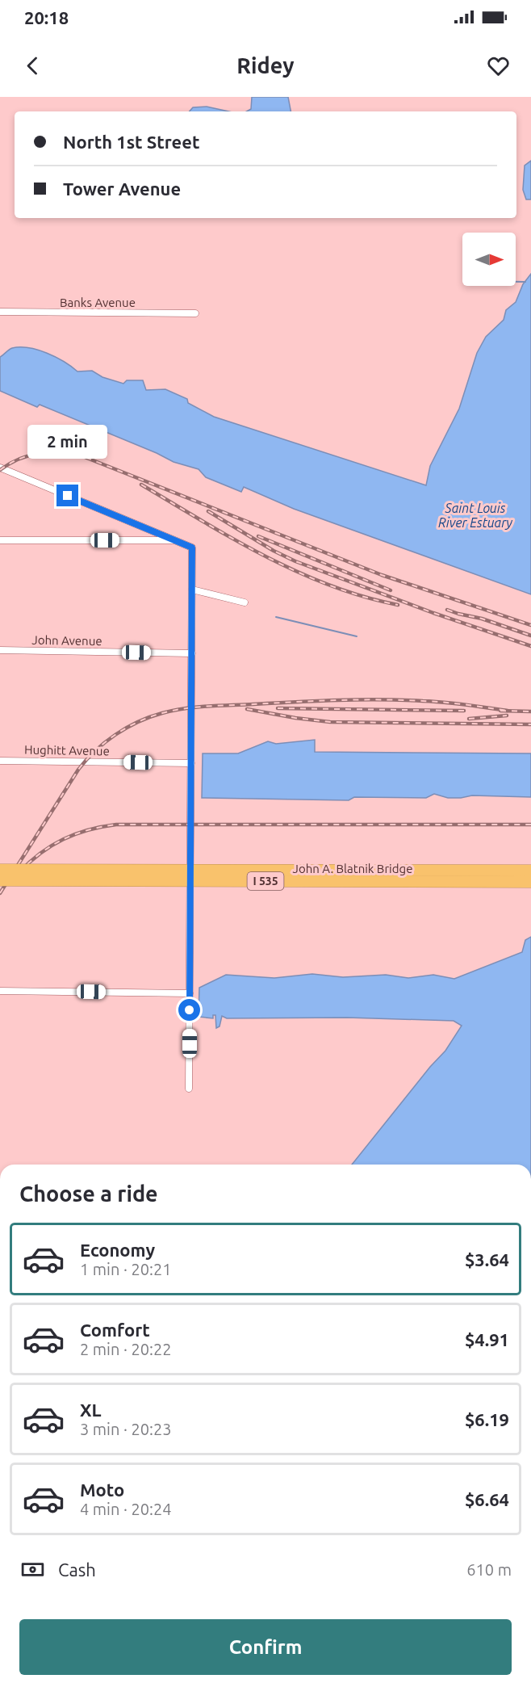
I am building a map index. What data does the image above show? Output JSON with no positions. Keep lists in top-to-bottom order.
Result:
{
  "streets": {
    "highway": ["John A. Blatnik Bridge", "I 535"],
    "street": ["Banks Avenue", "John Avenue", "Hughitt Avenue"]
  },
  "water": ["Saint Louis River Estuary"],
  "north": "right",
  "page": {
    "status": "20:18",
    "header": "Ridey",
    "banner": ["North 1st Street", "Tower Avenue"],
    "bubble": "2 min",
    "heading": "Choose a ride",
    "list": [
      {
        "name": "Economy",
        "note": "1 min · 20:21",
        "value": "$3.64"
      },
      {
        "name": "Comfort",
        "note": "2 min · 20:22",
        "value": "$4.91"
      },
      {
        "name": "XL",
        "note": "3 min · 20:23",
        "value": "$6.19"
      },
      {
        "name": "Moto",
        "note": "4 min · 20:24",
        "value": "$6.64"
      }
    ],
    "pay": ["Cash", "610 m"],
    "buttons": "Confirm"
  }
}
